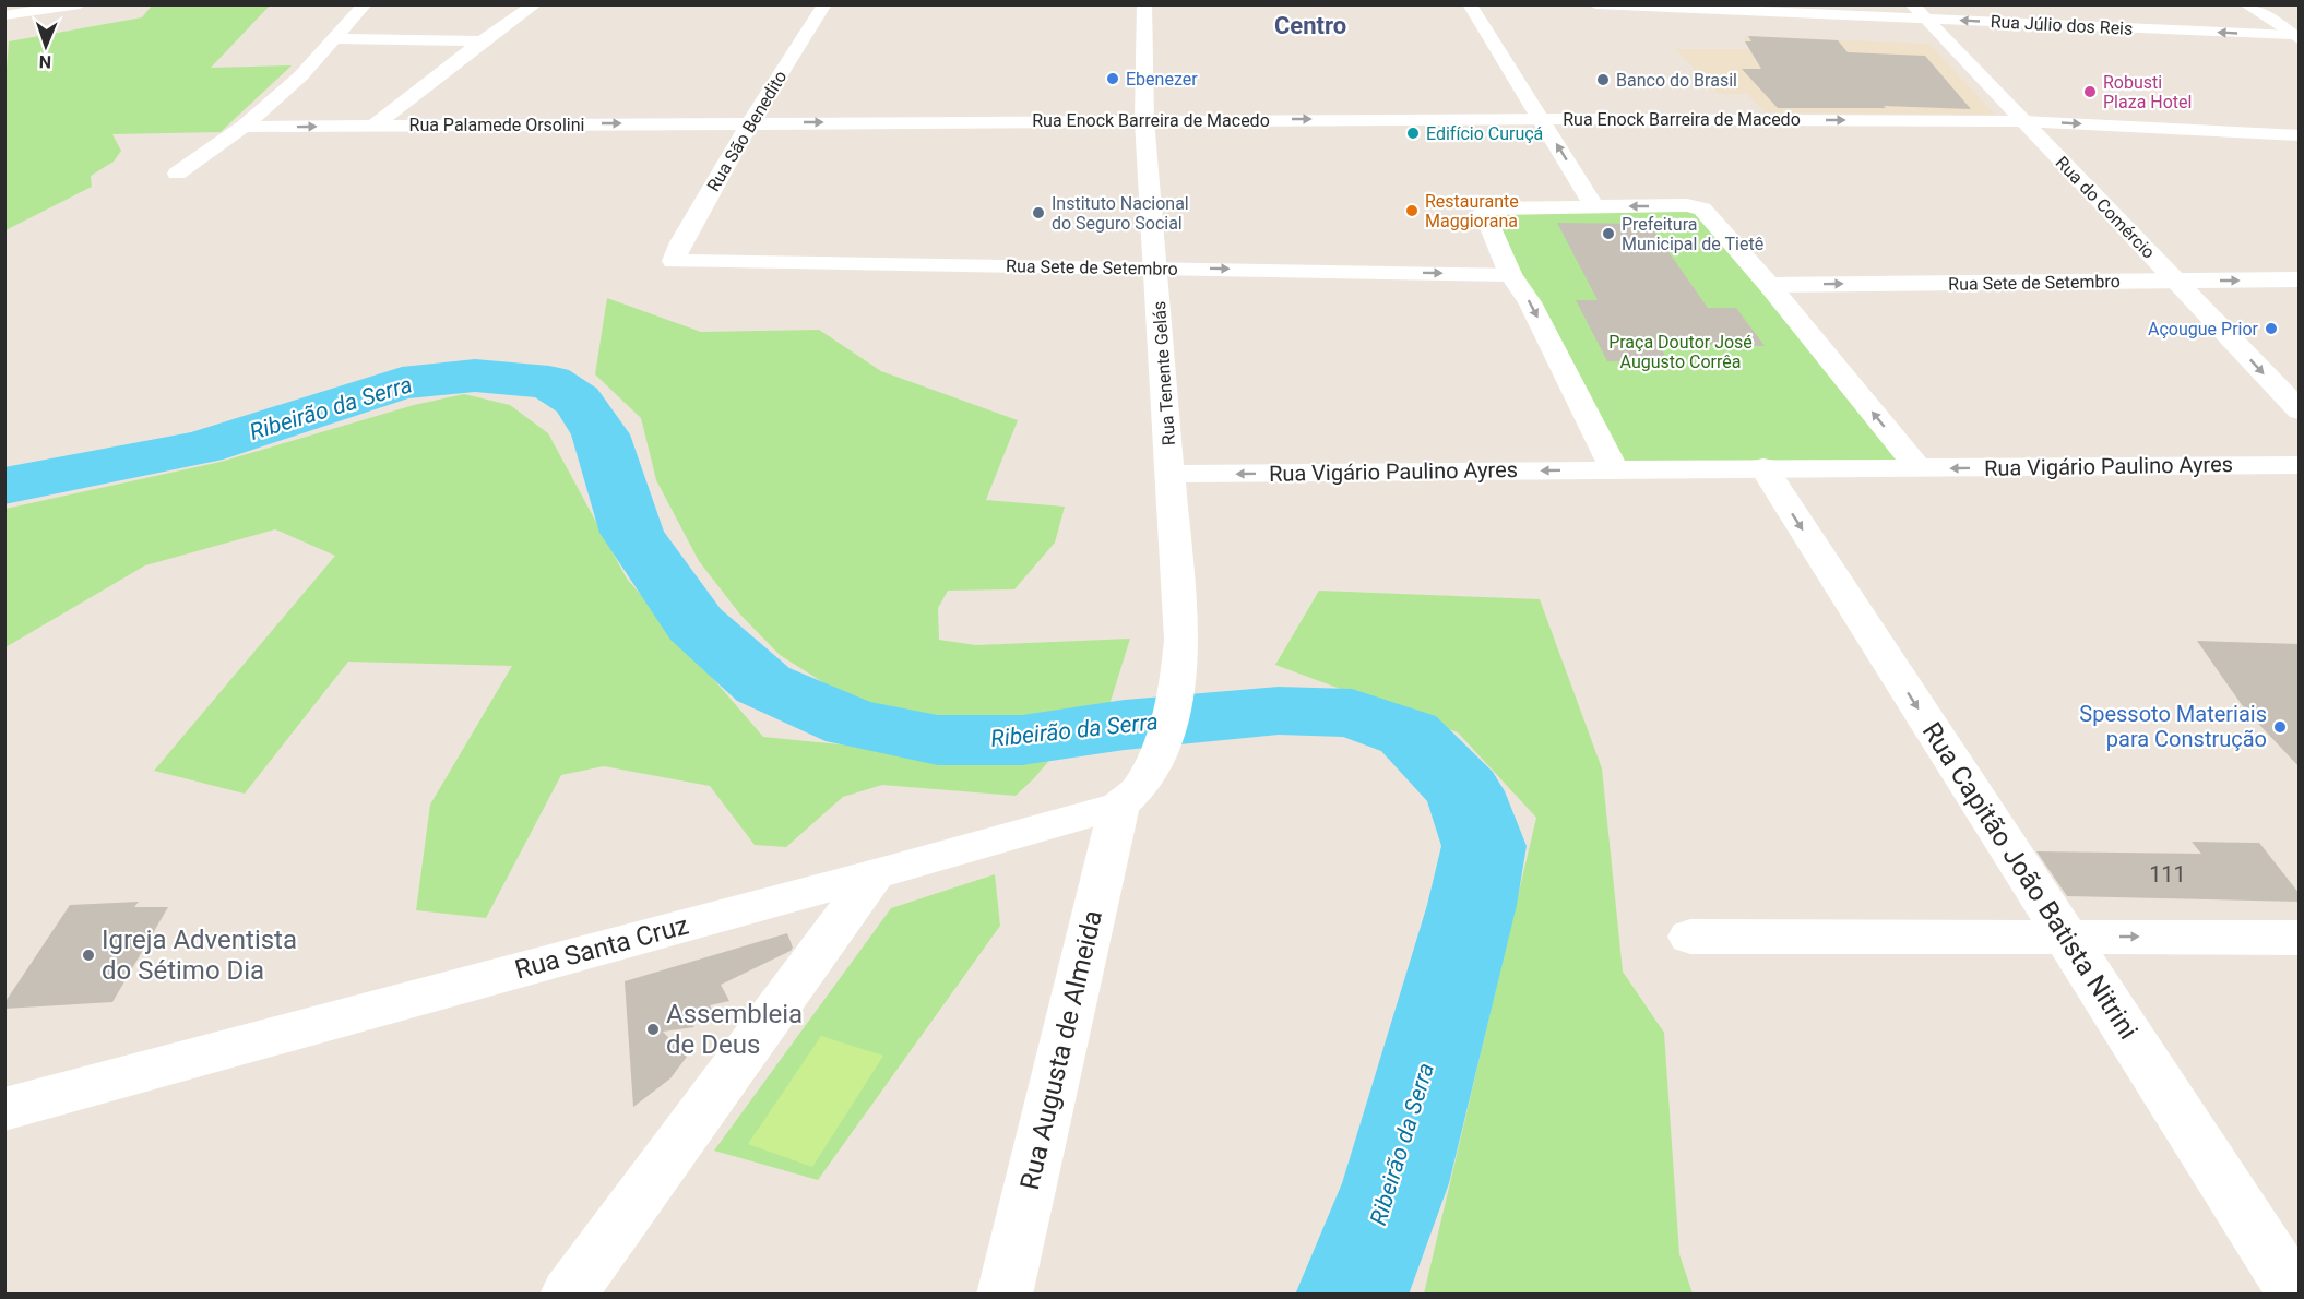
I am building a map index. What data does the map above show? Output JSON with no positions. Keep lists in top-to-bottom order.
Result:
{
  "streets": {
    "street": [
      "Rua Júlio dos Reis",
      "Rua Enock Barreira de Macedo",
      "Rua Palamede Orsolini",
      "Rua São Benedito",
      "Rua do Comércio",
      "Rua Sete de Setembro",
      "Rua Tenente Gelás",
      "Rua Vigário Paulino Ayres",
      "Rua Capitão João Batista Nitrini",
      "Rua Santa Cruz",
      "Rua Augusta de Almeida"
    ]
  },
  "crossings": [
    ["Rua Júlio dos Reis", "Rua do Comércio"],
    ["Rua Enock Barreira de Macedo", "Rua Palamede Orsolini"],
    ["Rua Enock Barreira de Macedo", "Rua São Benedito"],
    ["Rua Enock Barreira de Macedo", "Rua do Comércio"],
    ["Rua Enock Barreira de Macedo", "Rua Tenente Gelás"],
    ["Rua Palamede Orsolini", "Rua São Benedito"],
    ["Rua São Benedito", "Rua Sete de Setembro"],
    ["Rua do Comércio", "Rua Sete de Setembro"],
    ["Rua Sete de Setembro", "Rua Tenente Gelás"],
    ["Rua Tenente Gelás", "Rua Vigário Paulino Ayres"],
    ["Rua Tenente Gelás", "Rua Santa Cruz"],
    ["Rua Santa Cruz", "Rua Augusta de Almeida"]
  ],
  "one_way": [
    "Rua Júlio dos Reis",
    "Rua Enock Barreira de Macedo",
    "Rua Palamede Orsolini",
    "Rua Sete de Setembro",
    "Rua Vigário Paulino Ayres",
    "Rua Capitão João Batista Nitrini"
  ],
  "districts": ["Centro"],
  "water": ["Ribeirão da Serra"],
  "parks": ["Praça Doutor José Augusto Corrêa"],
  "places": [
    "Ebenezer",
    "Banco do Brasil",
    "Robusti Plaza Hotel",
    "Edifício Curuçá",
    "Restaurante Maggiorana",
    "Instituto Nacional do Seguro Social",
    "Prefeitura Municipal de Tietê",
    "Açougue Prior",
    "Spessoto Materiais para Construção",
    "Igreja Adventista do Sétimo Dia",
    "Assembleia de Deus"
  ],
  "house_numbers": ["111"],
  "north": "bottom"
}
